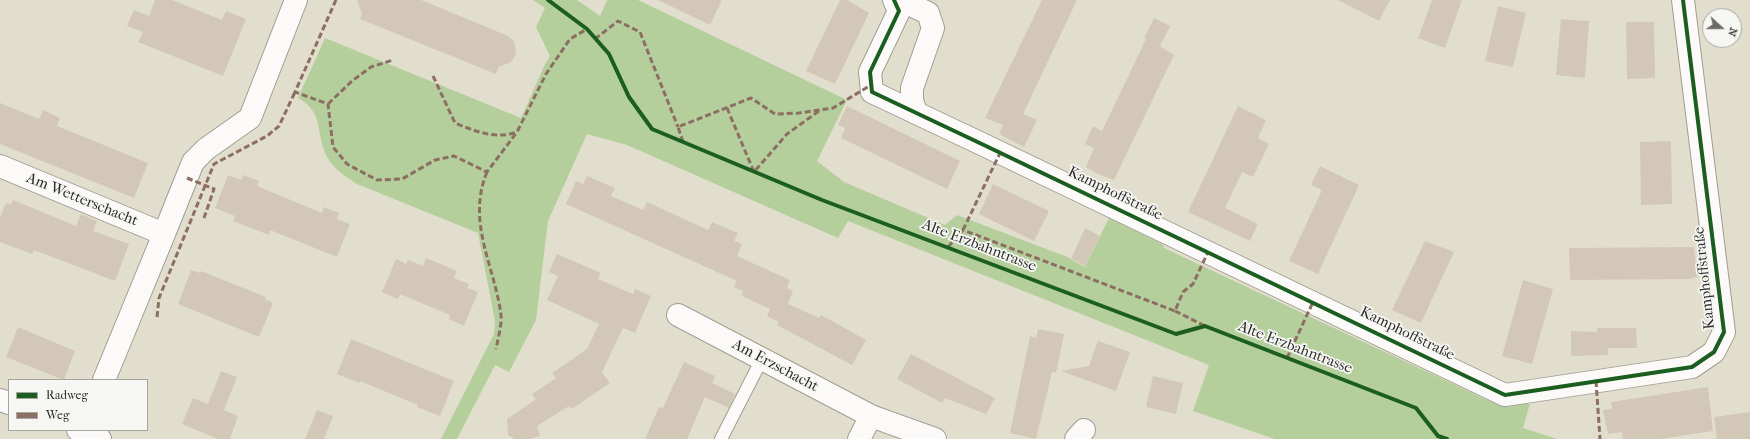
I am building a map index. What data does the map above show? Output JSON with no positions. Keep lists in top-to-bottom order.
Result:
{
  "streets": {
    "street": ["Kamphoffstraße", "Am Wetterschacht", "Am Erzschacht"],
    "cycle path": ["Alte Erzbahntrasse"]
  },
  "legend": ["Radweg", "Weg"],
  "north": "right"
}
